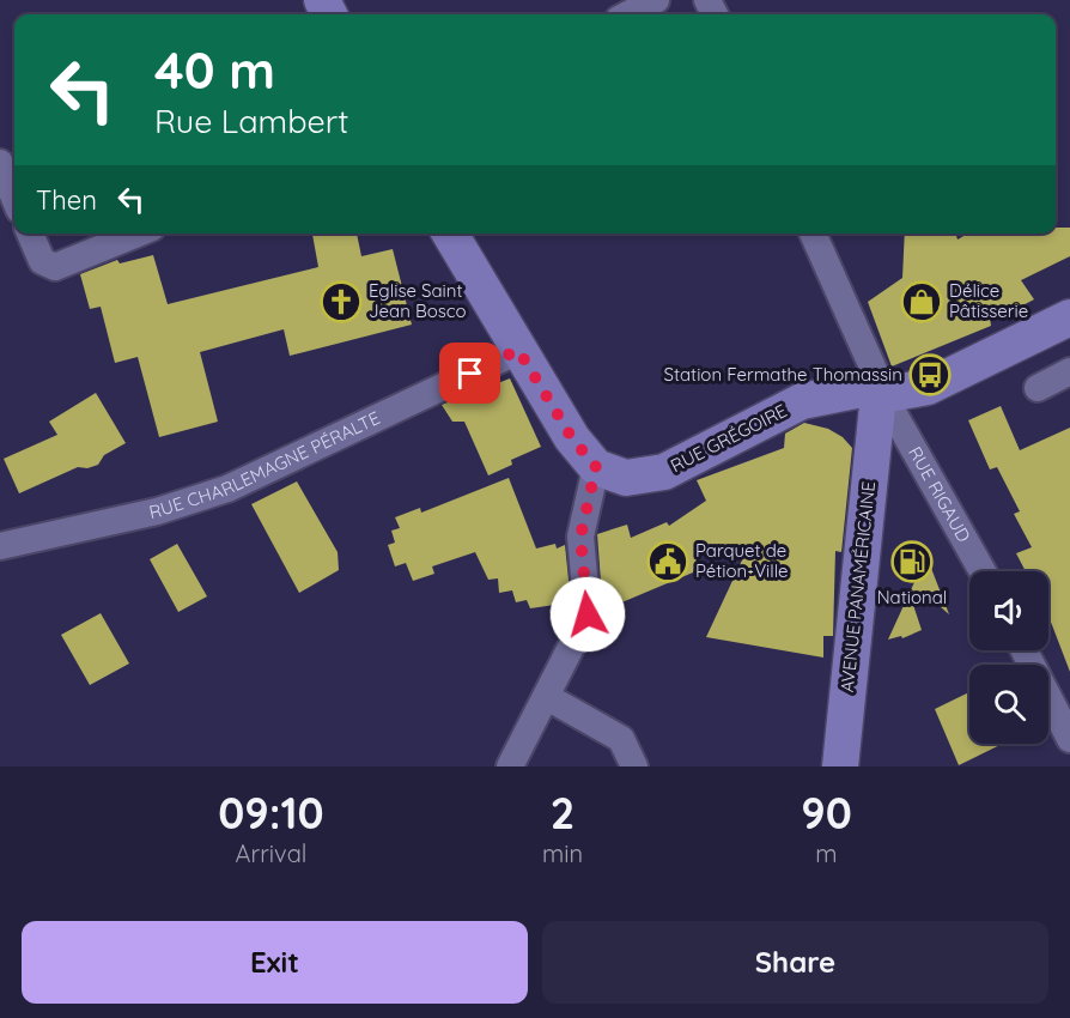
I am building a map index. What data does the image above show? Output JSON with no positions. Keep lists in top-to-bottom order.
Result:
{
  "streets": {
    "main road": ["RUE GRÉGOIRE", "AVENUE PANAMÉRICAINE"],
    "street": ["RUE CHARLEMAGNE PÉRALTE", "RUE RIGAUD"]
  },
  "crossings": [
    ["RUE GRÉGOIRE", "RUE RIGAUD"],
    ["RUE GRÉGOIRE", "AVENUE PANAMÉRICAINE"],
    ["RUE RIGAUD", "AVENUE PANAMÉRICAINE"]
  ],
  "places": {
    "church": ["Eglise Saint Jean Bosco"],
    "shop": ["Délice Pâtisserie"],
    "bus stop": ["Station Fermathe Thomassin"],
    "public building": ["Parquet de Pétion-Ville"],
    "fuel station": ["National"]
  },
  "page": {
    "turn": ["40 m", "Rue Lambert"],
    "then": "Then",
    "eta": [
      "09:10",
      "Arrival",
      "2",
      "min",
      "90",
      "m"
    ],
    "buttons": ["Exit", "Share"]
  }
}
